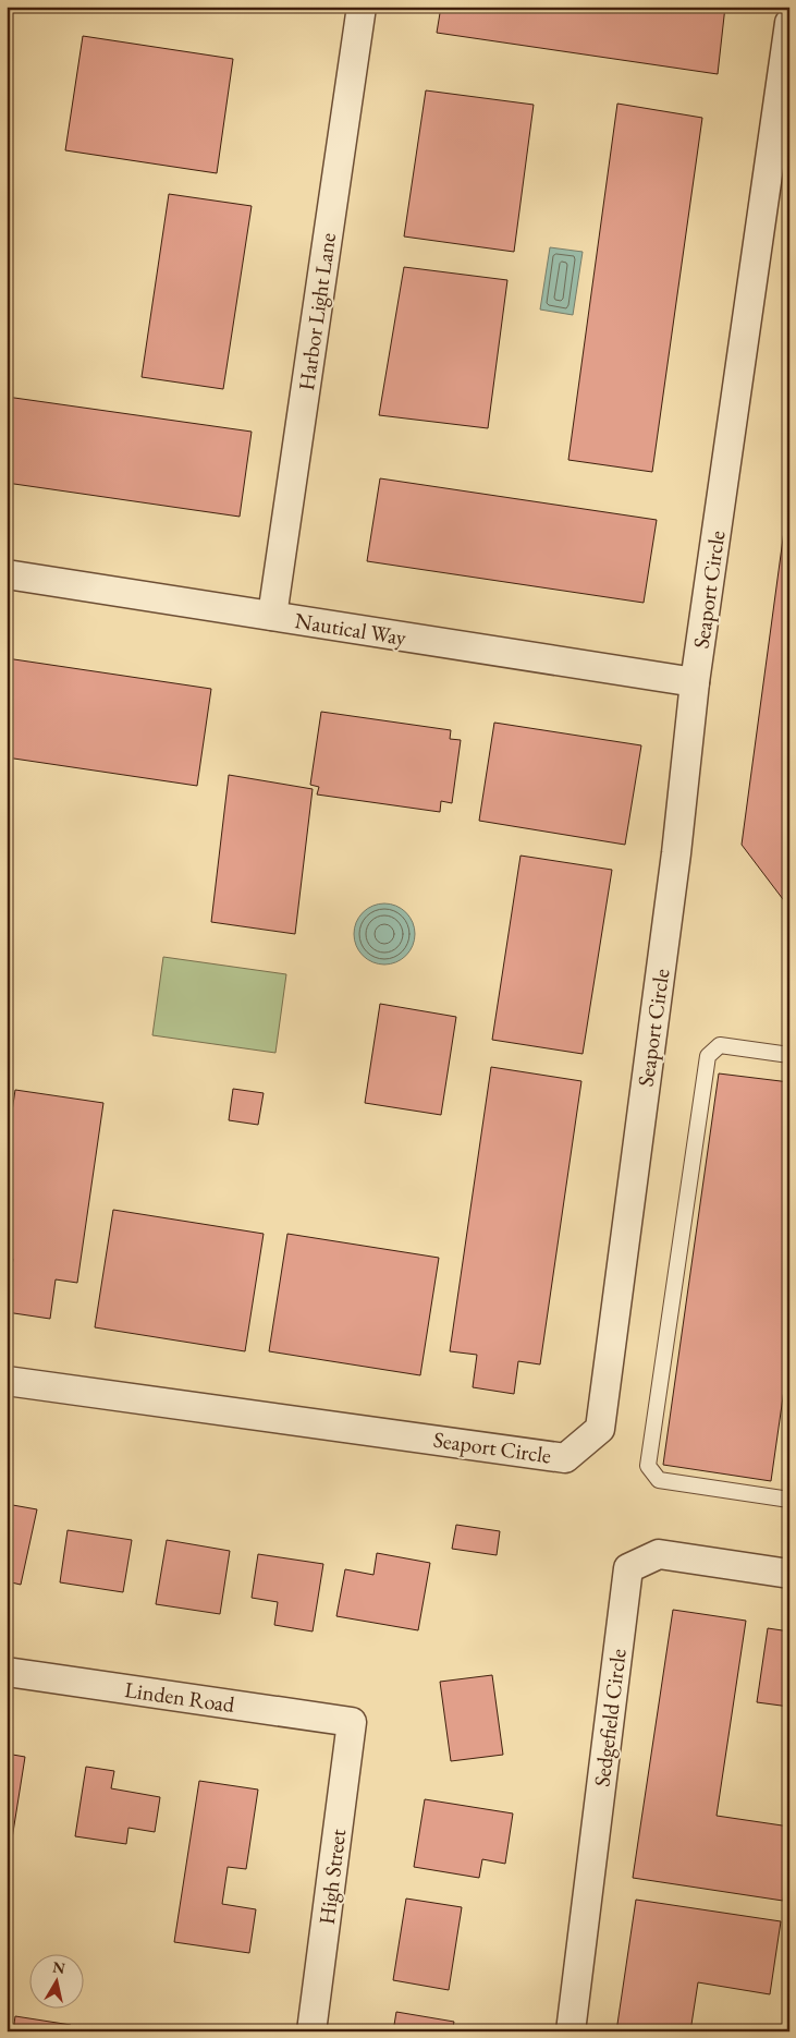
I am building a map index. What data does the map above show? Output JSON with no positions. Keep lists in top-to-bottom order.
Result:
{
  "streets": {
    "street": [
      "Harbor Light Lane",
      "Seaport Circle",
      "Nautical Way",
      "Linden Road",
      "Sedgefield Circle",
      "High Street"
    ]
  },
  "crossings": [
    ["Harbor Light Lane", "Nautical Way"],
    ["Seaport Circle", "Nautical Way"],
    ["Linden Road", "High Street"]
  ],
  "north": "top"
}
